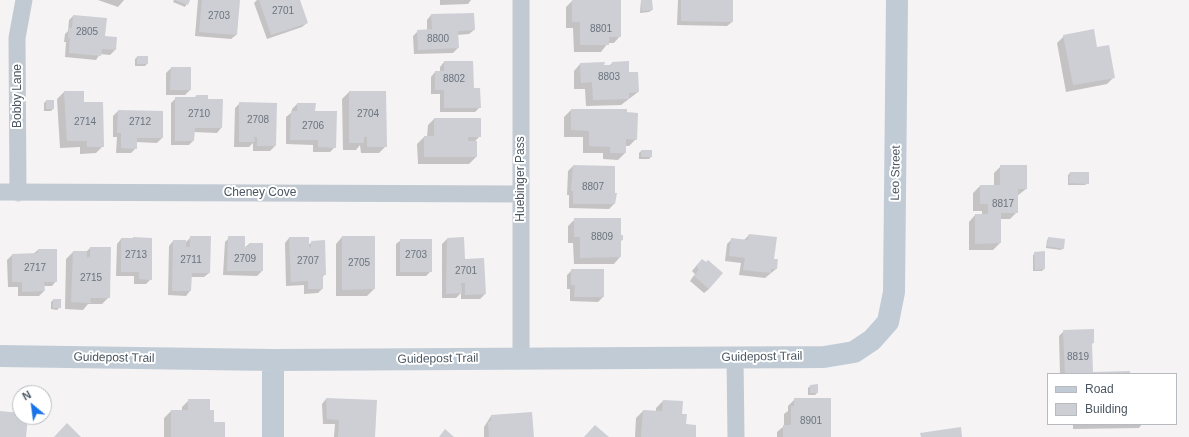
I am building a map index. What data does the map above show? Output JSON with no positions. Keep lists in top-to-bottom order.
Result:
{
  "streets": {
    "street": [
      "Bobby Lane",
      "Leo Street",
      "Huebinger Pass",
      "Cheney Cove",
      "Guidepost Trail"
    ]
  },
  "crossings": [
    ["Bobby Lane", "Cheney Cove"],
    ["Leo Street", "Guidepost Trail"],
    ["Huebinger Pass", "Cheney Cove"],
    ["Huebinger Pass", "Guidepost Trail"]
  ],
  "house_numbers": [
    "2701",
    "2703",
    "8801",
    "2805",
    "8800",
    "8803",
    "8802",
    "2710",
    "2704",
    "2708",
    "2714",
    "2712",
    "2706",
    "8807",
    "8817",
    "8809",
    "2713",
    "2703",
    "2709",
    "2711",
    "2707",
    "2705",
    "2717",
    "2701",
    "2715",
    "8819",
    "8901"
  ],
  "legend": ["Road", "Building"],
  "north": "top left"
}
